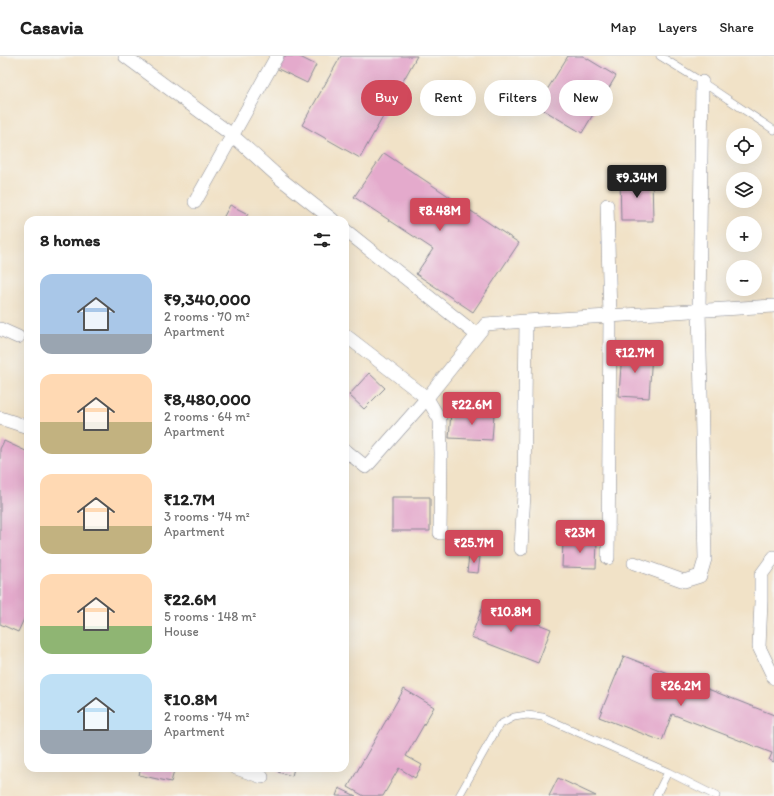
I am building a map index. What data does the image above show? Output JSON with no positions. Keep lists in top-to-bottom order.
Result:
{
  "page": {
    "header": "Casavia",
    "nav": ["Map", "Layers", "Share"],
    "chip": [
      "Buy",
      "Rent",
      "Filters",
      "New"
    ],
    "map_buttons": ["+", "−"],
    "price": [
      "₹9.34M",
      "₹8.48M",
      "₹12.7M",
      "₹22.6M",
      "₹23M",
      "₹25.7M",
      "₹10.8M",
      "₹26.2M"
    ],
    "heading": "8 homes",
    "list": [
      {
        "name": "₹9,340,000",
        "note": "2 rooms · 70 m² · Apartment"
      },
      {
        "name": "₹8,480,000",
        "note": "2 rooms · 64 m² · Apartment"
      },
      {
        "name": "₹12.7M",
        "note": "3 rooms · 74 m² · Apartment"
      },
      {
        "name": "₹22.6M",
        "note": "5 rooms · 148 m² · House"
      },
      {
        "name": "₹10.8M",
        "note": "2 rooms · 74 m² · Apartment"
      }
    ]
  }
}
